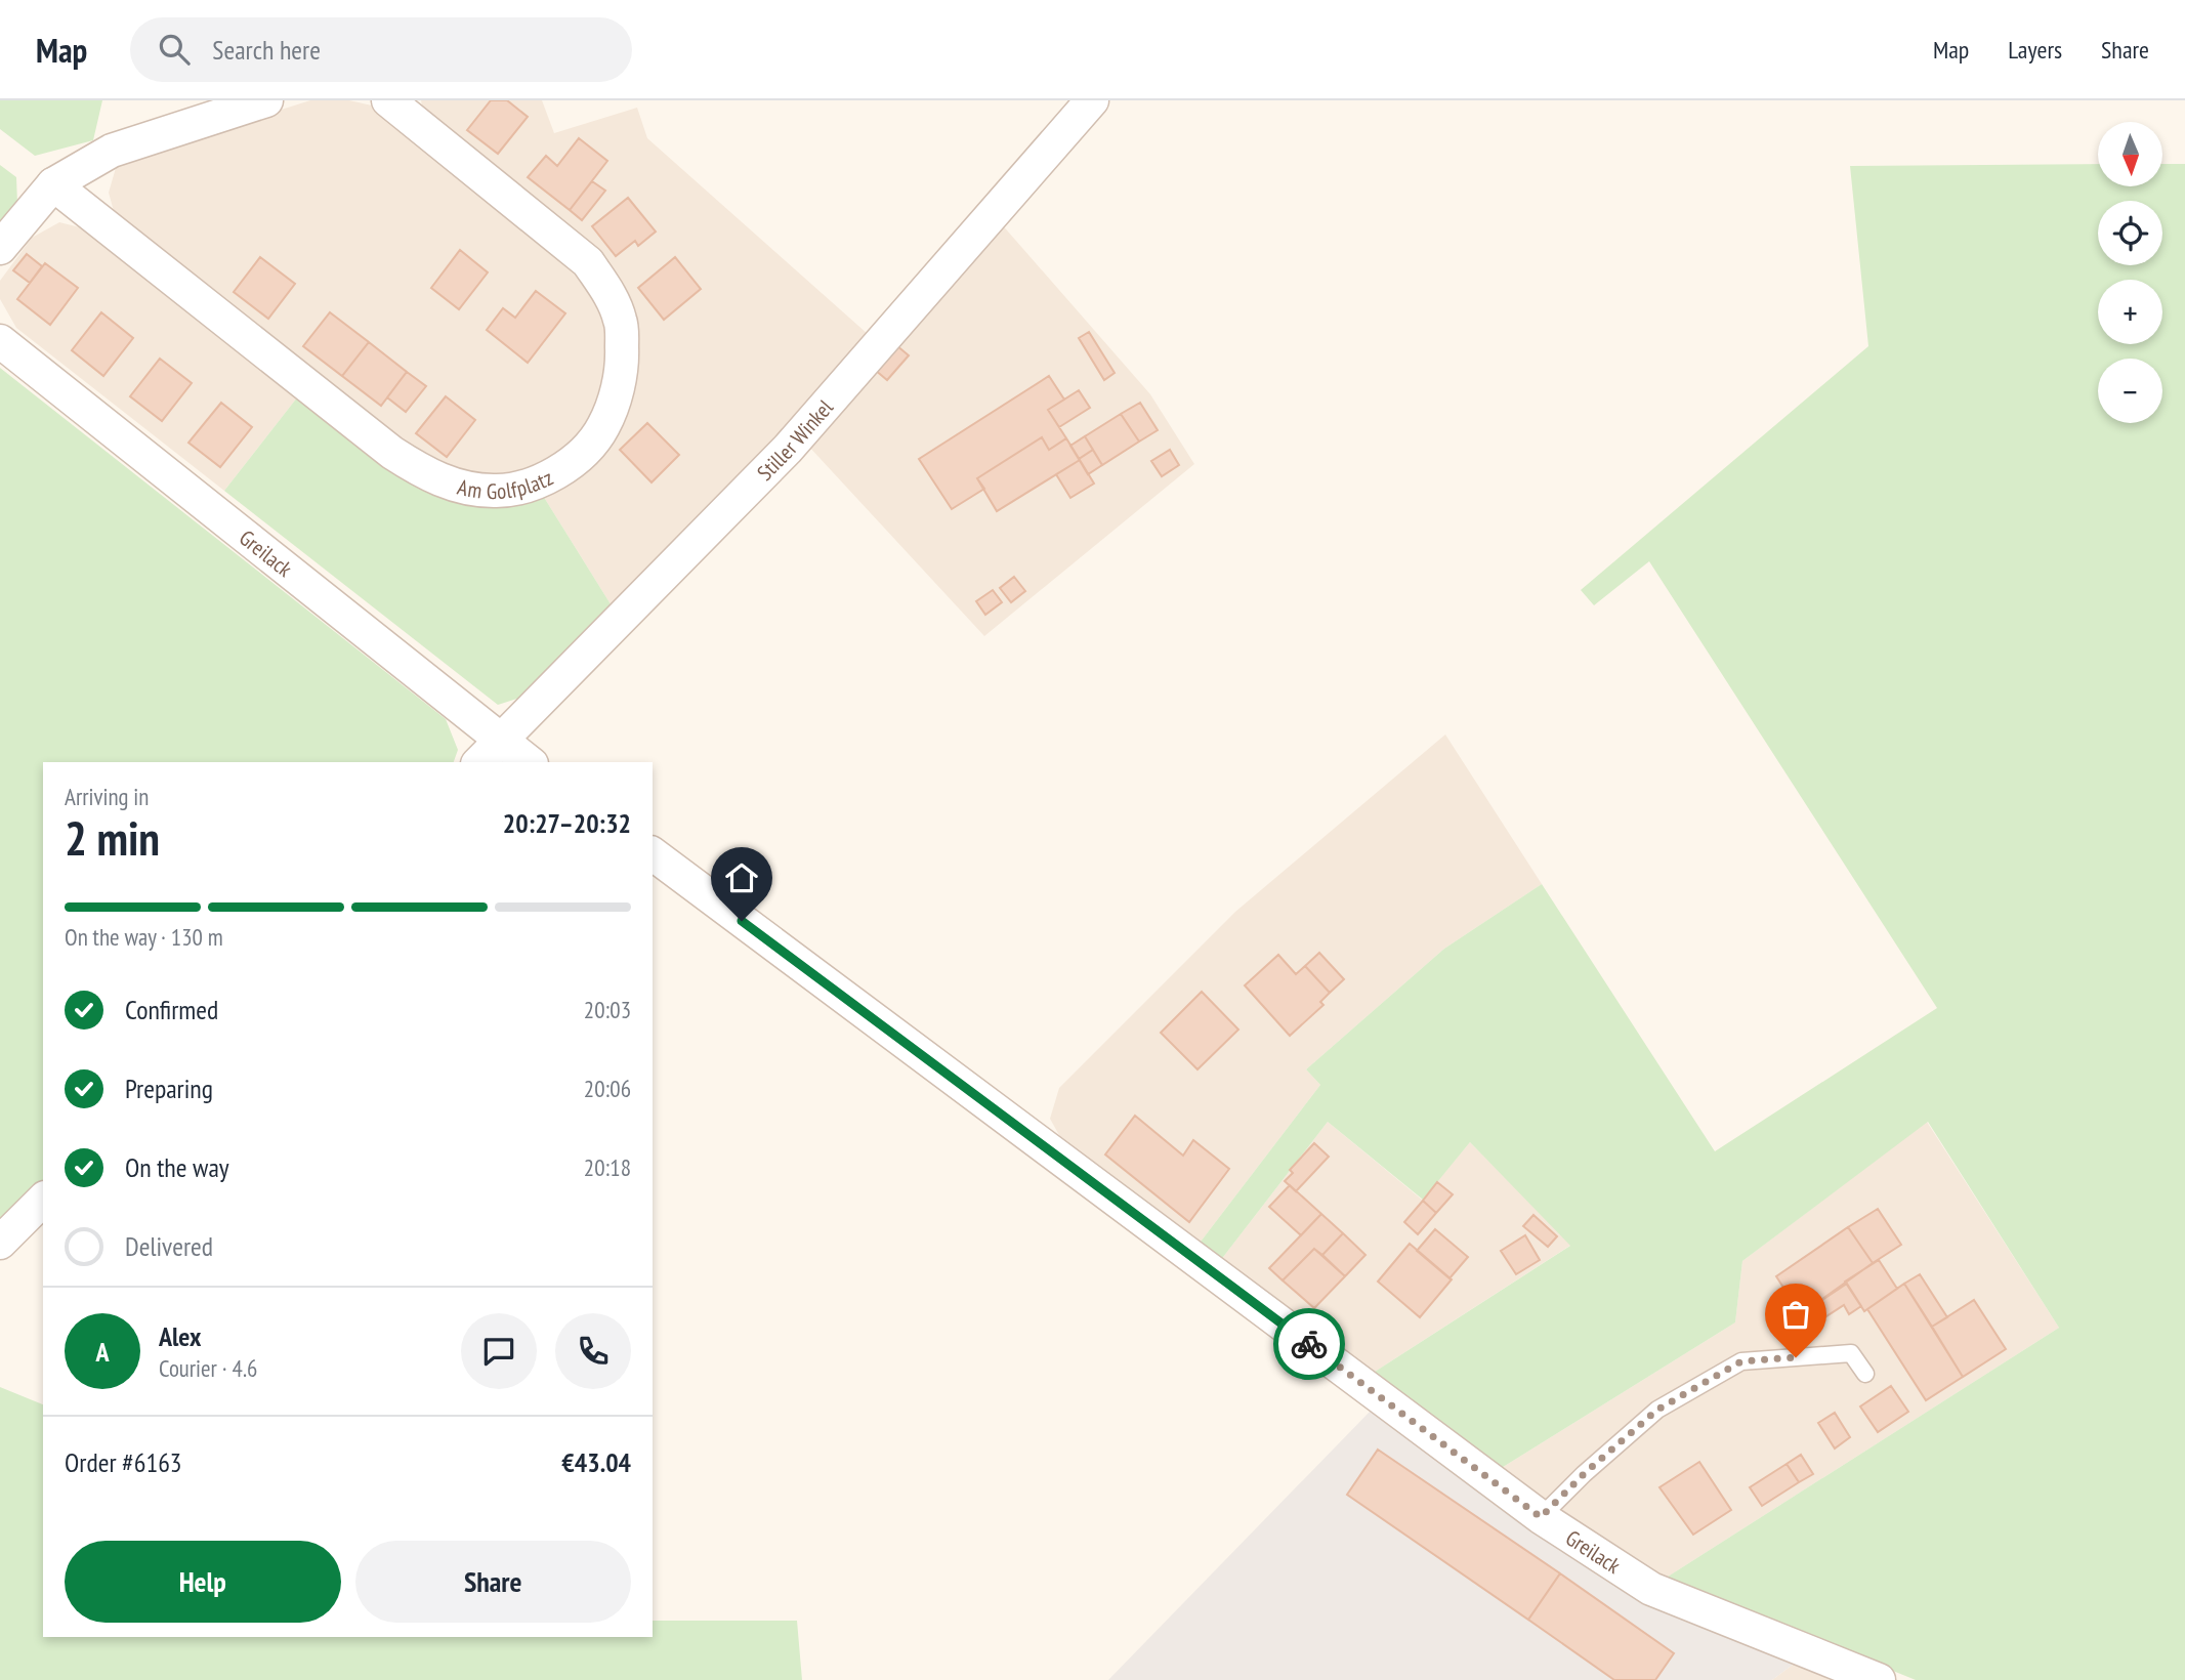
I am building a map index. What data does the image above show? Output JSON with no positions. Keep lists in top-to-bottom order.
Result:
{
  "streets": {
    "street": ["Stiller Winkel", "Am Golfplatz", "Greilack"]
  },
  "crossings": [
    ["Stiller Winkel", "Greilack"]
  ],
  "north": "bottom",
  "page": {
    "header": "Map",
    "search": "Search here",
    "nav": ["Map", "Layers", "Share"],
    "map_buttons": ["+", "−"],
    "heading": ["2 min", "Arriving in", "20:27–20:32"],
    "panel": [
      "Alex",
      "Courier · 4.6",
      "Order #6163",
      "€43.04"
    ],
    "bar": "On the way · 130 m",
    "list": [
      ["Confirmed", "20:03"],
      ["Preparing", "20:06"],
      ["On the way", "20:18"],
      "Delivered"
    ],
    "round": "A",
    "buttons": ["Help", "Share"]
  }
}
